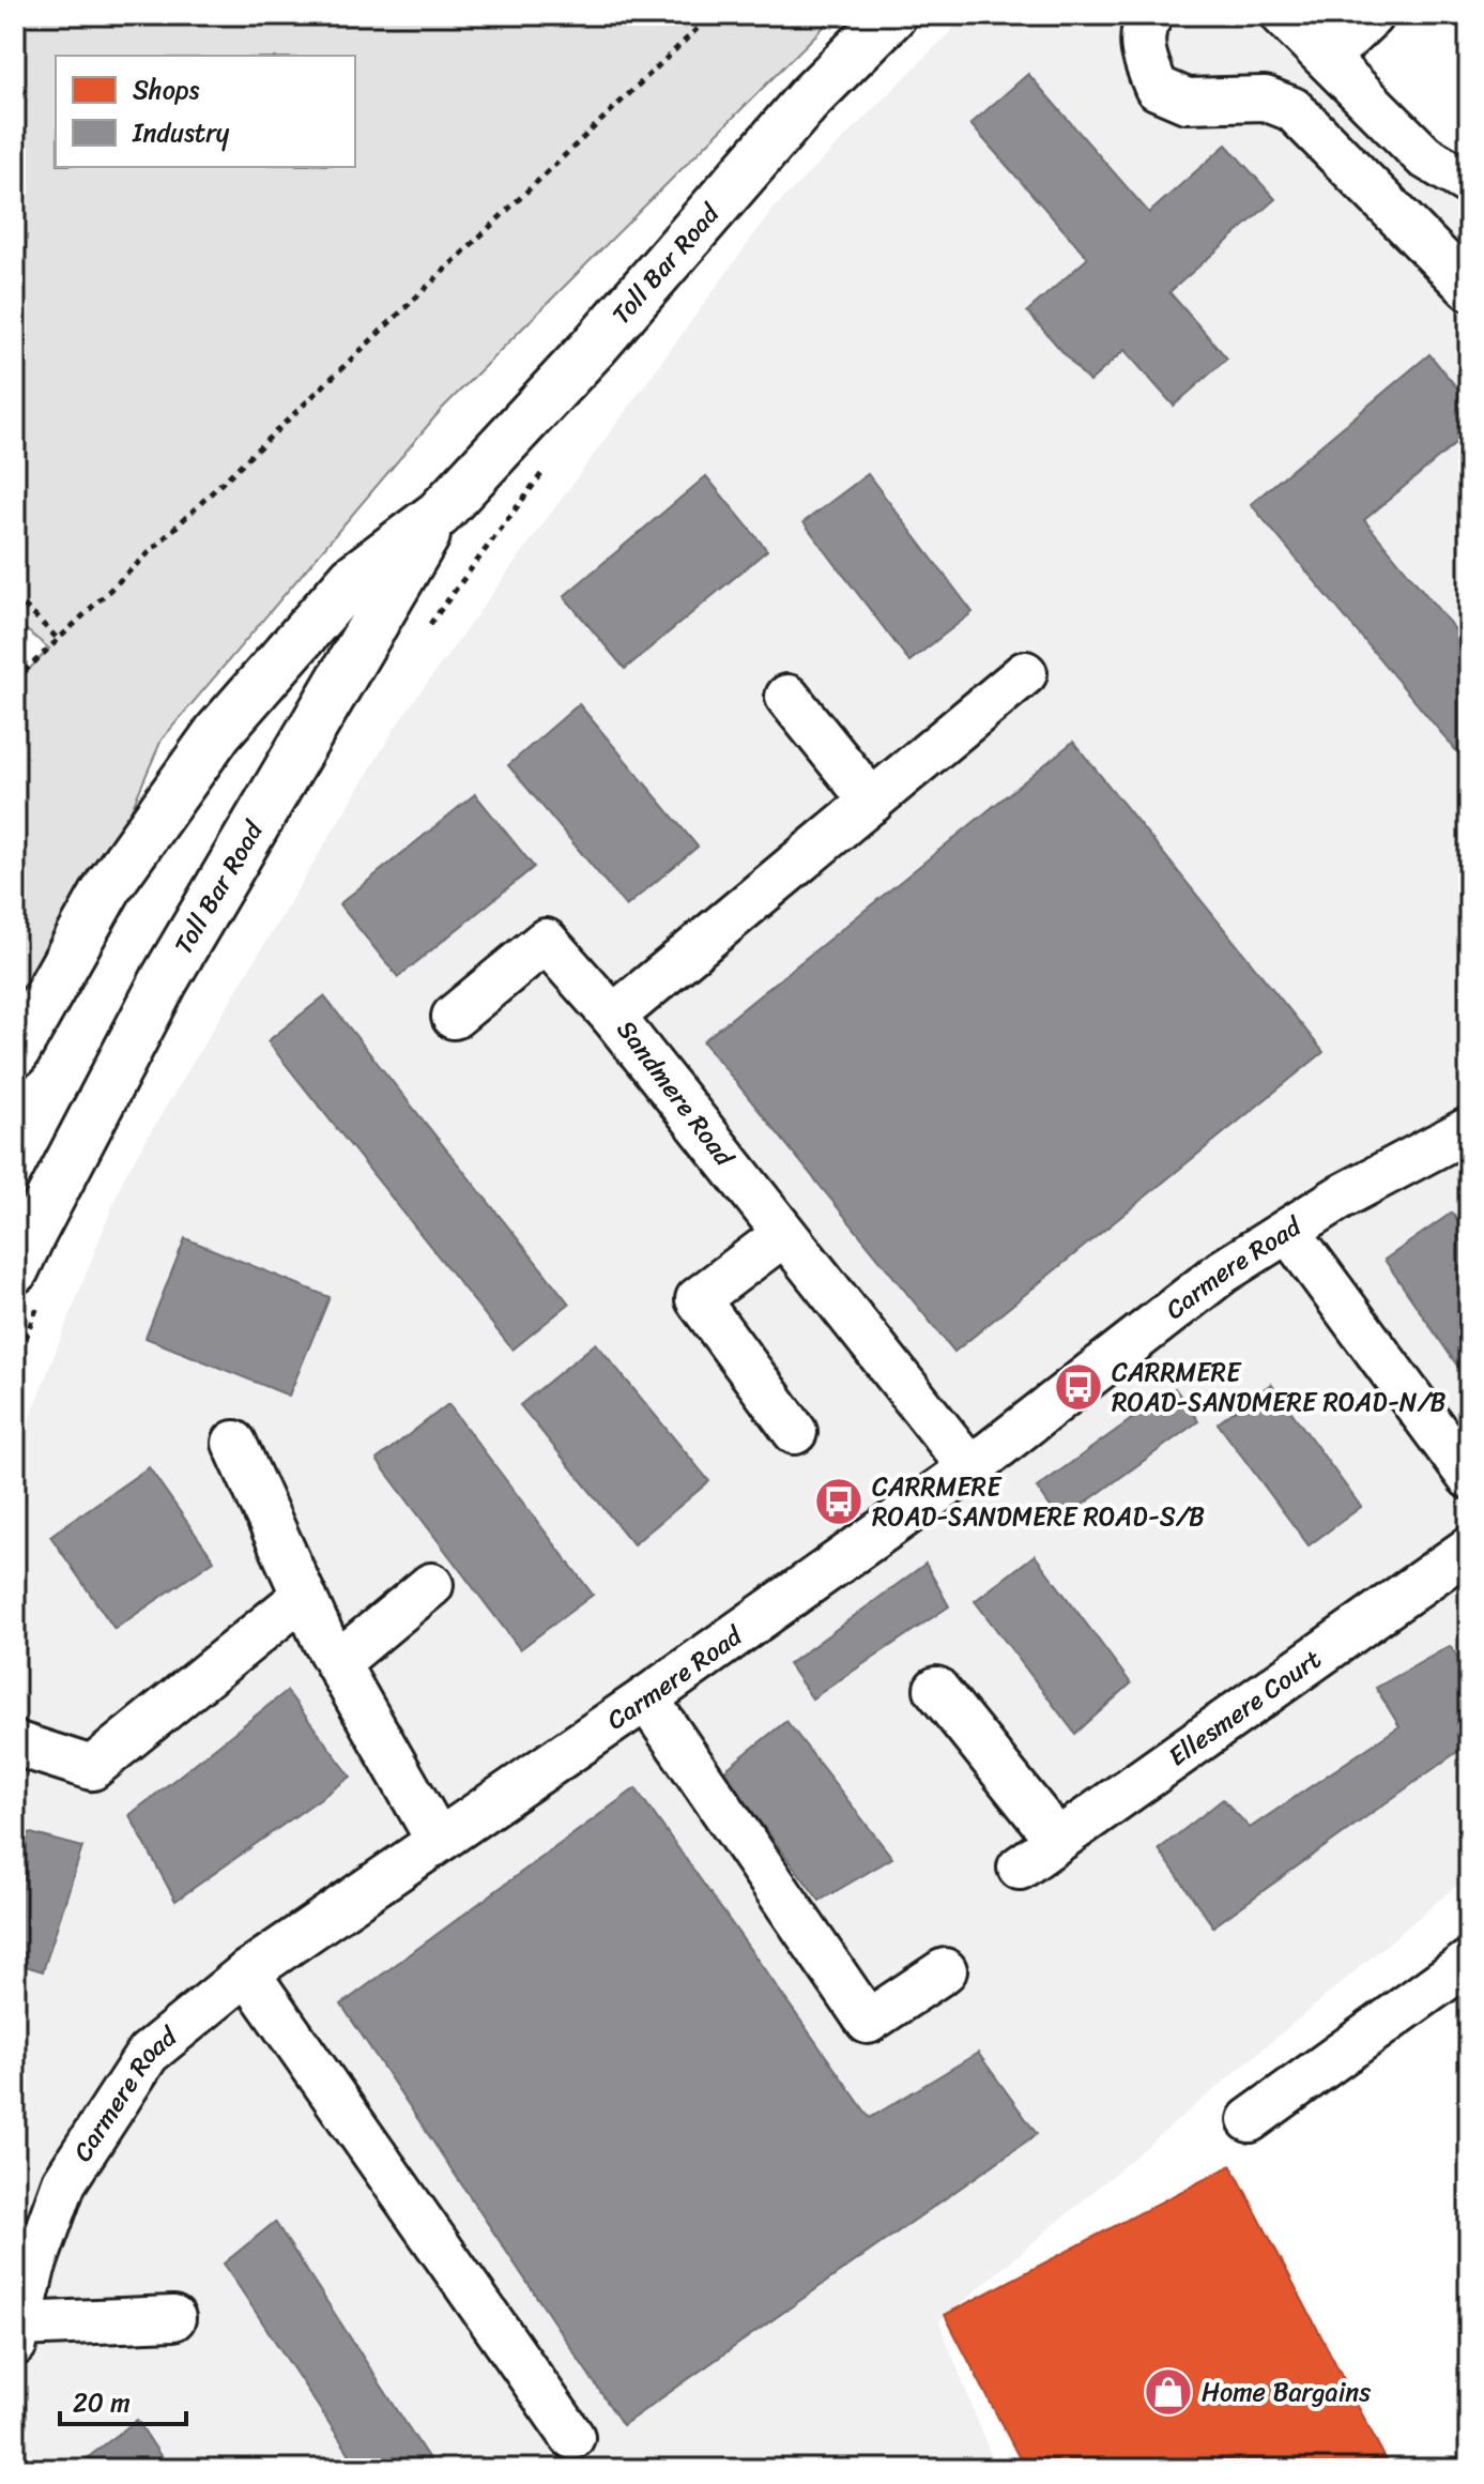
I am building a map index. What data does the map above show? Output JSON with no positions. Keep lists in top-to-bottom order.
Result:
{
  "streets": {
    "main road": ["Toll Bar Road"],
    "street": ["Sandmere Road", "Carmere Road", "Ellesmere Court"]
  },
  "crossings": [
    ["Sandmere Road", "Carmere Road"]
  ],
  "places": {
    "bus stop": ["CARRMERE ROAD-SANDMERE ROAD-N/B", "CARRMERE ROAD-SANDMERE ROAD-S/B"],
    "shop": ["Home Bargains"]
  },
  "legend": ["Shops", "Industry"],
  "scale_bar": "20 m"
}
